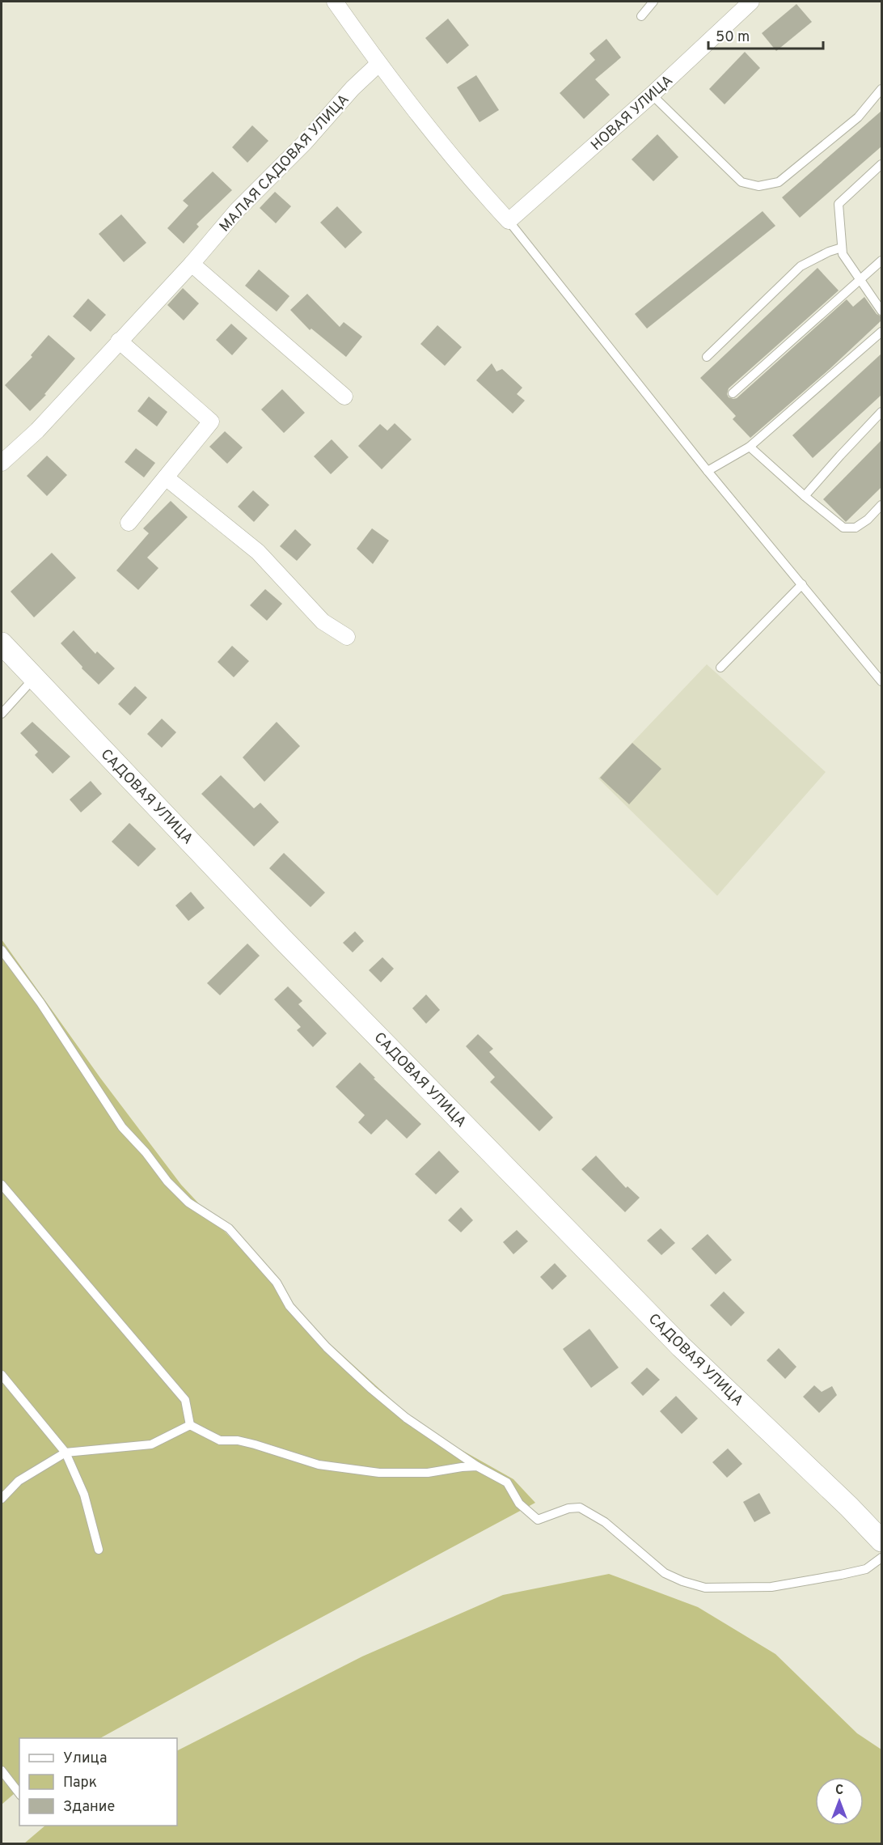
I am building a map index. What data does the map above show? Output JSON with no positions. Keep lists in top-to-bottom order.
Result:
{
  "streets": {
    "main road": ["САДОВАЯ УЛИЦА"],
    "street": ["НОВАЯ УЛИЦА", "МАЛАЯ САДОВАЯ УЛИЦА"]
  },
  "legend": ["Улица", "Парк", "Здание"],
  "scale_bar": "50 m",
  "north": "top"
}
